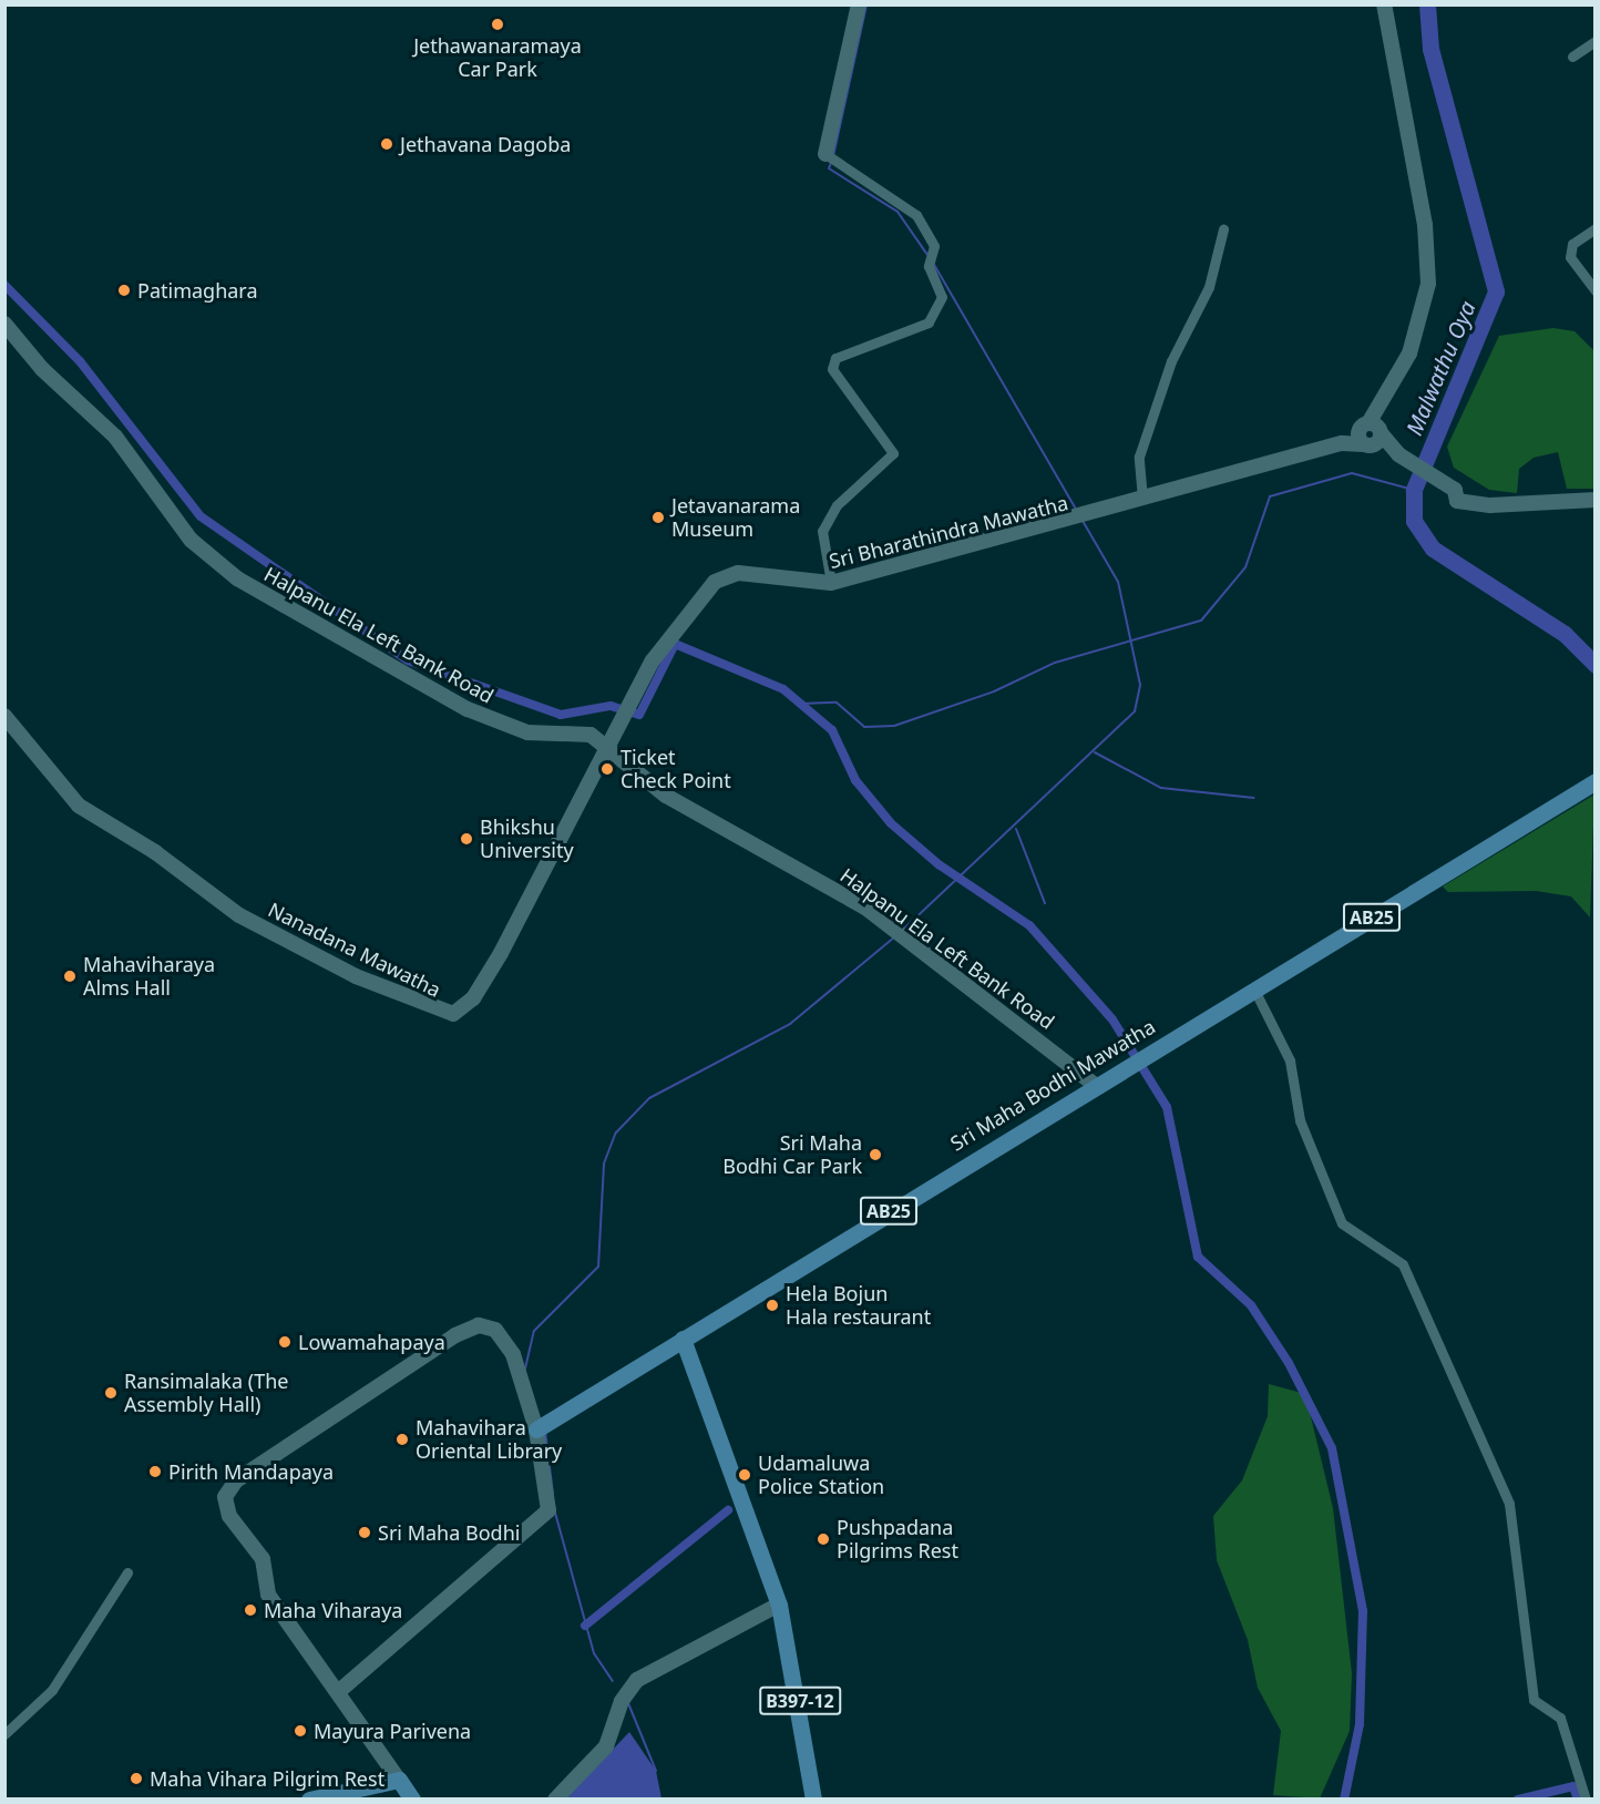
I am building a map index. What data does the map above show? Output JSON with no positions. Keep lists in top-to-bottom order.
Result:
{
  "streets": {
    "main road": [
      "Sri Bharathindra Mawatha",
      "Halpanu Ela Left Bank Road",
      "AB25",
      "Nanadana Mawatha",
      "Sri Maha Bodhi Mawatha",
      "B397-12"
    ]
  },
  "crossings": [
    ["Sri Bharathindra Mawatha", "Halpanu Ela Left Bank Road"],
    ["Sri Bharathindra Mawatha", "Nanadana Mawatha"],
    ["Halpanu Ela Left Bank Road", "Nanadana Mawatha"],
    ["Halpanu Ela Left Bank Road", "Sri Maha Bodhi Mawatha"],
    ["Sri Maha Bodhi Mawatha", "B397-12"]
  ],
  "water": ["Malwathu Oya"],
  "places": [
    "Jethawanaramaya Car Park",
    "Jethavana Dagoba",
    "Patimaghara",
    "Jetavanarama Museum",
    "Ticket Check Point",
    "Bhikshu University",
    "Mahaviharaya Alms Hall",
    "Sri Maha Bodhi Car Park",
    "Hela Bojun Hala restaurant",
    "Lowamahapaya",
    "Ransimalaka (The Assembly Hall)",
    "Mahavihara Oriental Library",
    "Pirith Mandapaya",
    "Udamaluwa Police Station",
    "Sri Maha Bodhi",
    "Pushpadana Pilgrims Rest",
    "Maha Viharaya",
    "Mayura Parivena",
    "Maha Vihara Pilgrim Rest"
  ]
}
